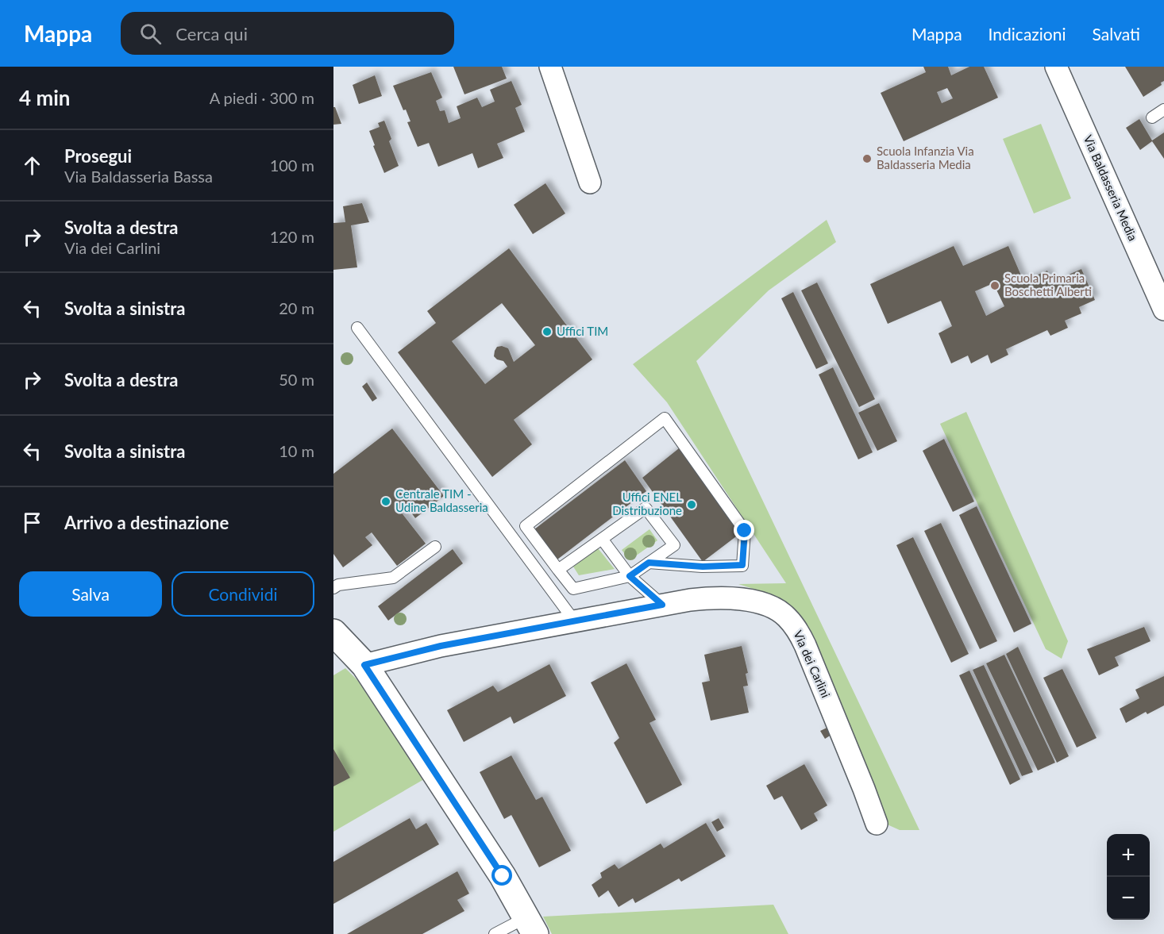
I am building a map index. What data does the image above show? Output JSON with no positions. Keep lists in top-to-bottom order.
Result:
{
  "streets": {
    "street": ["Via Baldasseria Media", "Via dei Carlini"]
  },
  "places": [
    "Scuola Infanzia Via Baldasseria Media",
    "Scuola Primaria Boschetti Alberti",
    "Uffici TIM",
    "Centrale TIM - Udine Baldasseria",
    "Uffici ENEL Distribuzione"
  ],
  "page": {
    "header": "Mappa",
    "search": "Cerca qui",
    "nav": ["Mappa", "Indicazioni", "Salvati"],
    "heading": ["4 min", "A piedi · 300 m"],
    "list": [
      ["Prosegui", "Via Baldasseria Bassa", "100 m"],
      ["Svolta a destra", "Via dei Carlini", "120 m"],
      ["Svolta a sinistra", "20 m"],
      ["Svolta a destra", "50 m"],
      ["Svolta a sinistra", "10 m"],
      "Arrivo a destinazione"
    ],
    "buttons": ["Salva", "Condividi"],
    "map_buttons": ["+", "−"]
  }
}
